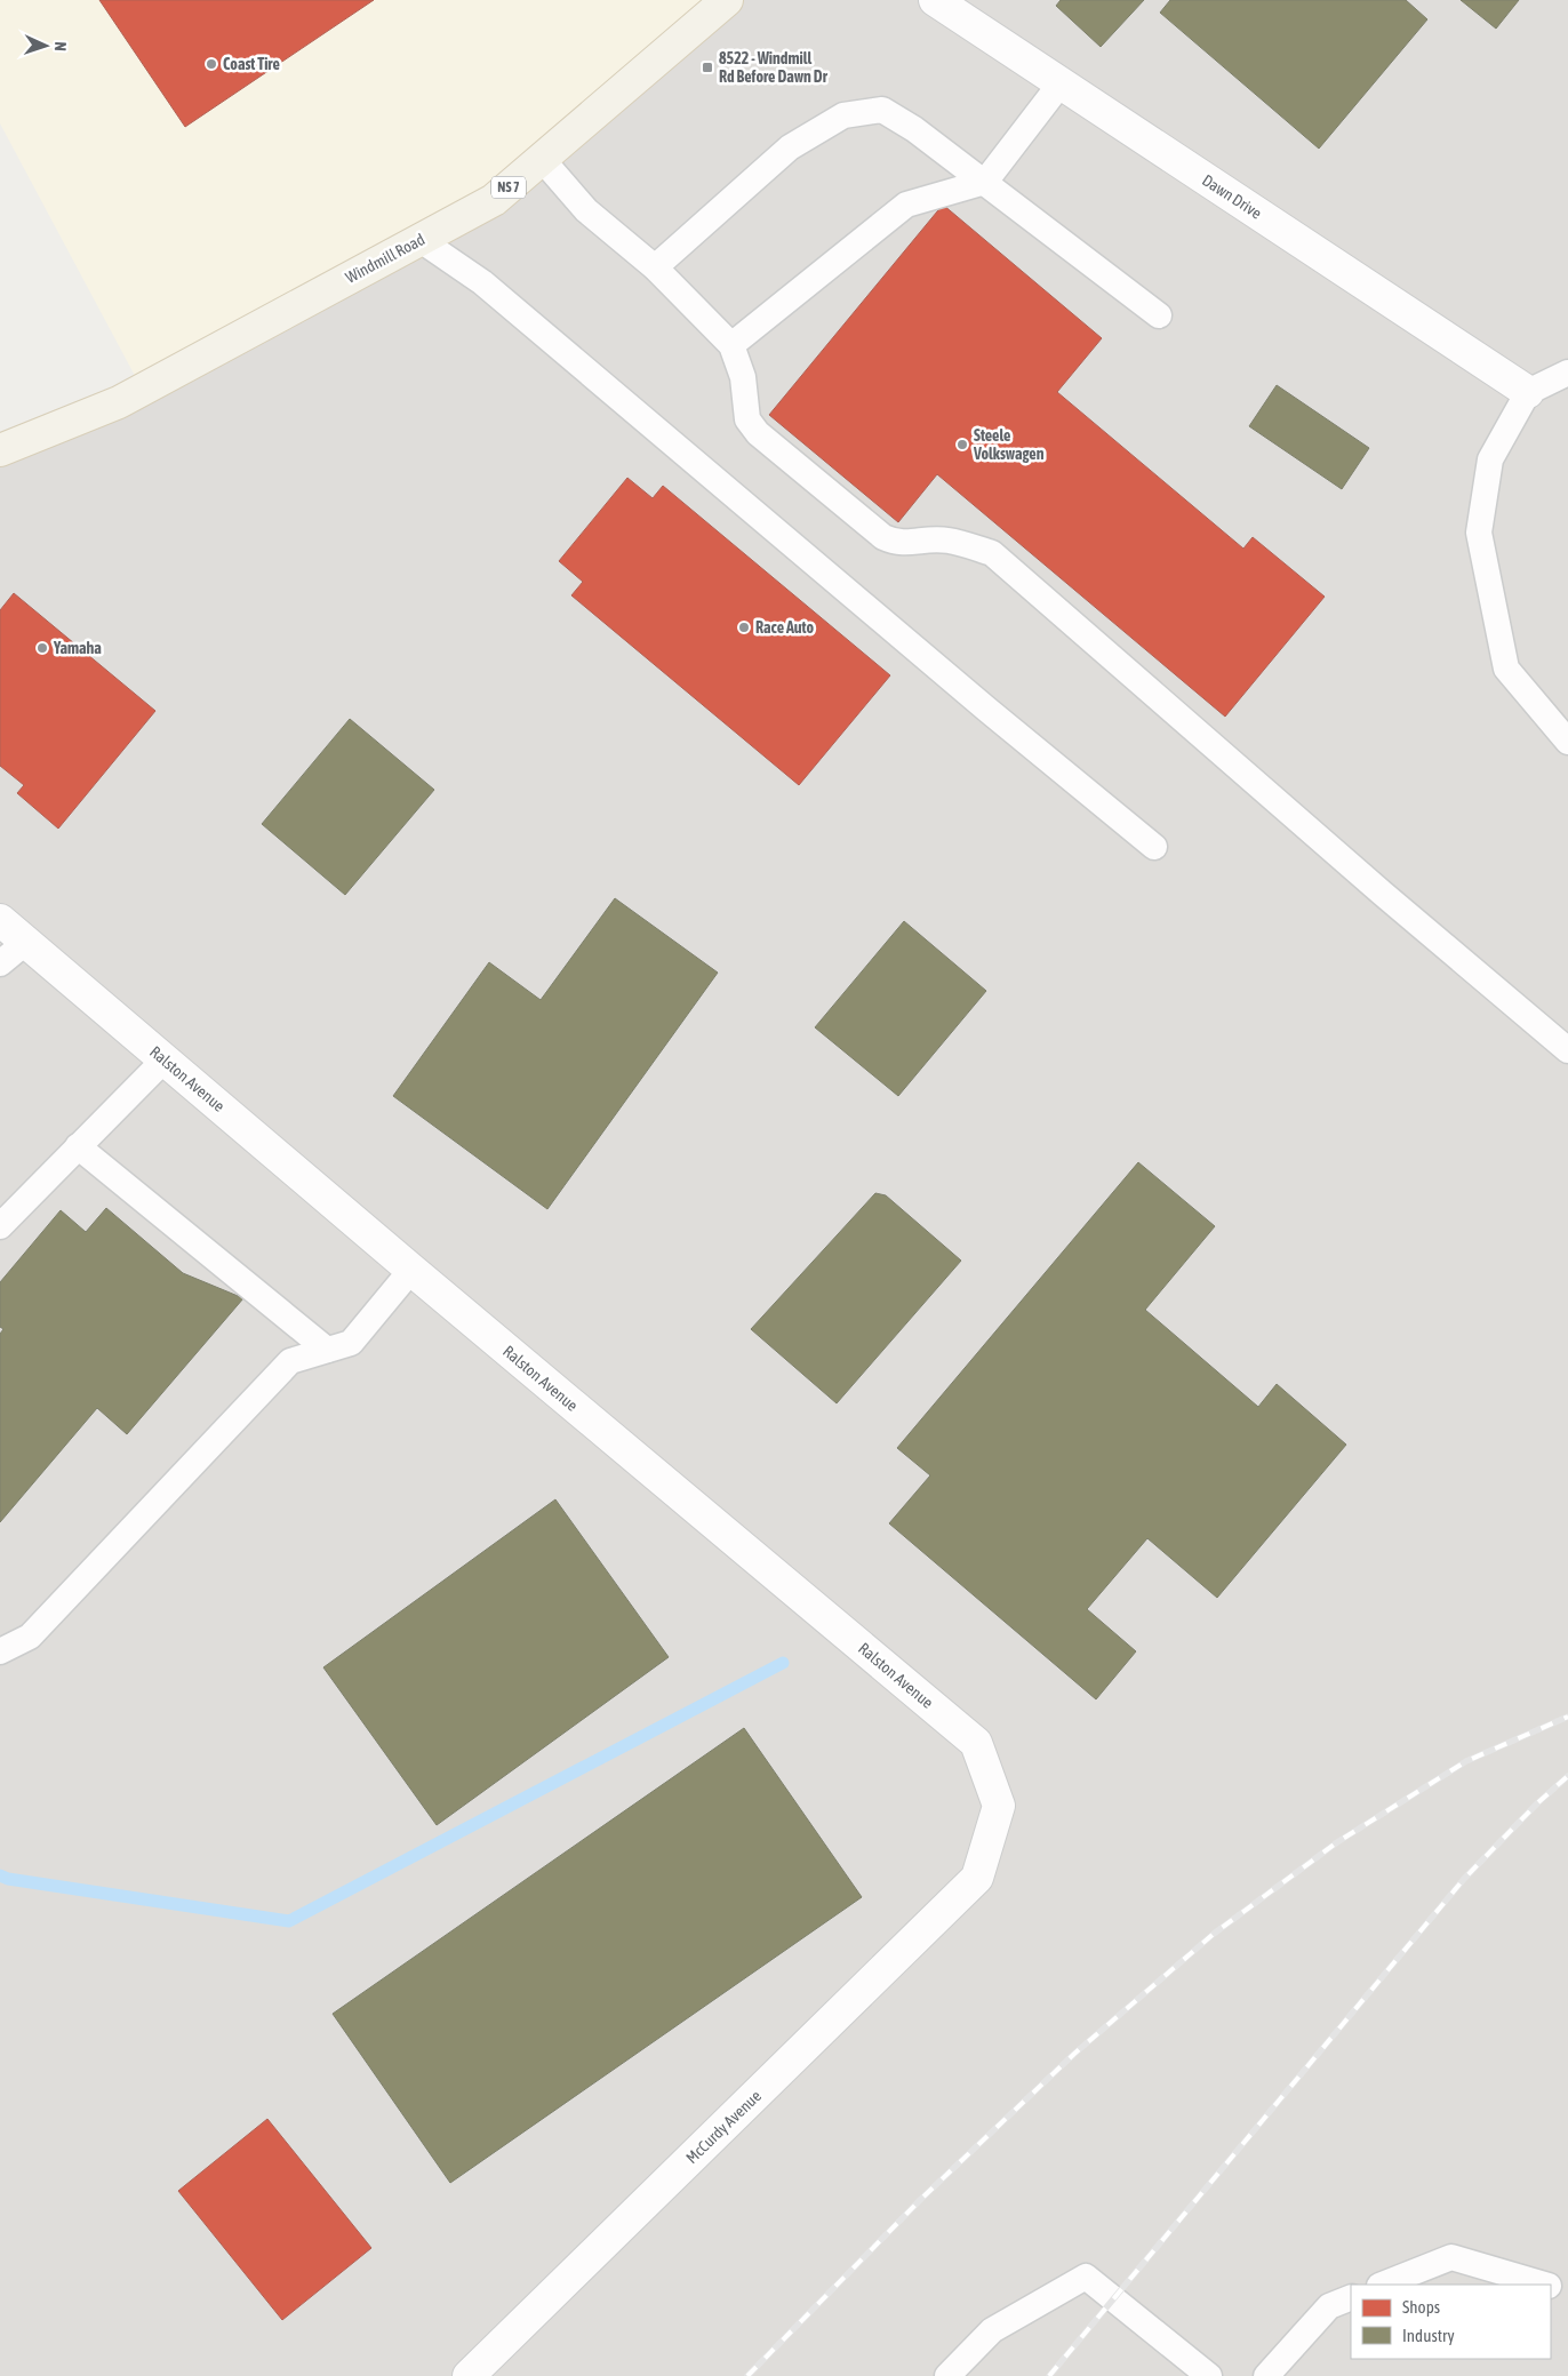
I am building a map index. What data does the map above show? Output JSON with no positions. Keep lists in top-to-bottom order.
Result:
{
  "streets": {
    "main road": ["NS 7", "Windmill Road"],
    "street": ["Dawn Drive", "Ralston Avenue", "McCurdy Avenue"]
  },
  "crossings": [
    ["Ralston Avenue", "McCurdy Avenue"]
  ],
  "places": {
    "other": [
      "Coast Tire",
      "Steele Volkswagen",
      "Race Auto",
      "Yamaha"
    ],
    "transit": ["8522 - Windmill Rd Before Dawn Dr"]
  },
  "legend": ["Shops", "Industry"],
  "north": "right"
}
